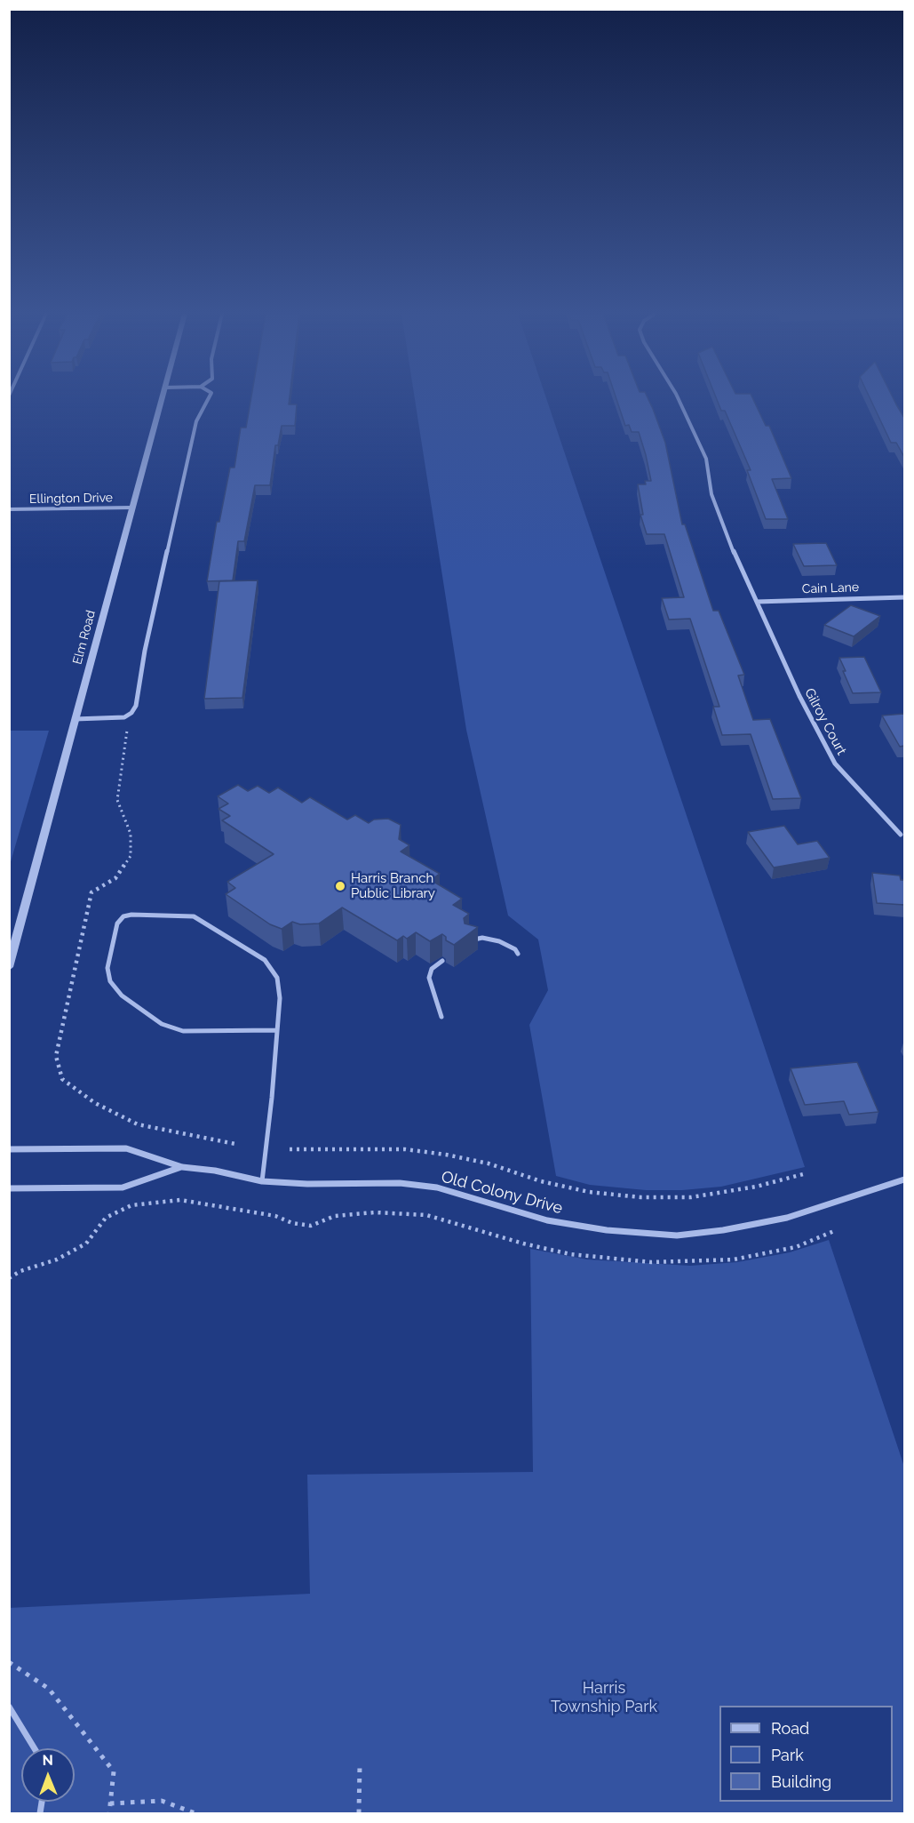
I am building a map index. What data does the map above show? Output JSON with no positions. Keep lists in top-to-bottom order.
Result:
{
  "streets": {
    "street": [
      "Ellington Drive",
      "Cain Lane",
      "Elm Road",
      "Gilroy Court",
      "Old Colony Drive"
    ]
  },
  "crossings": [
    ["Ellington Drive", "Elm Road"],
    ["Cain Lane", "Gilroy Court"]
  ],
  "parks": ["Harris Township Park"],
  "places": ["Harris Branch Public Library"],
  "legend": ["Road", "Park", "Building"],
  "north": "top"
}
